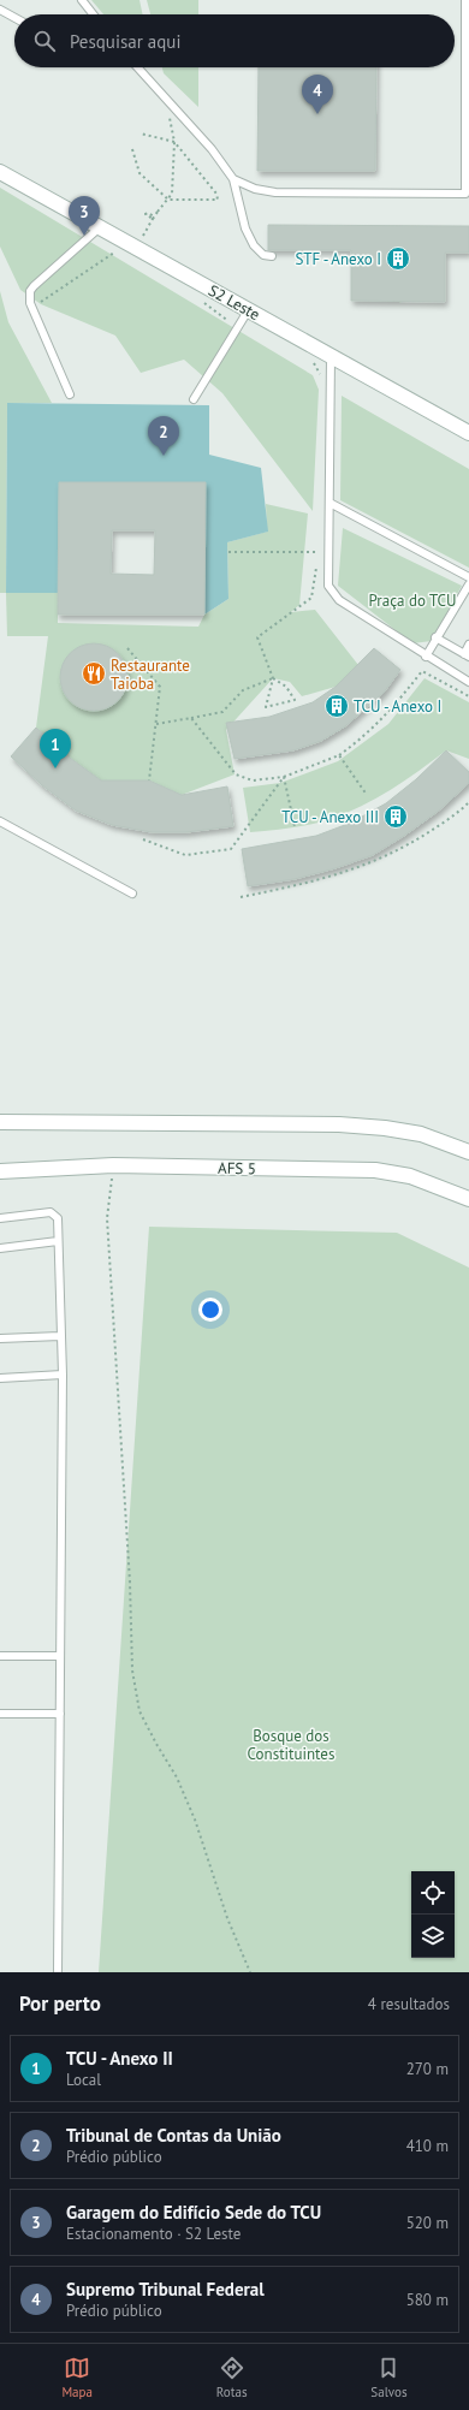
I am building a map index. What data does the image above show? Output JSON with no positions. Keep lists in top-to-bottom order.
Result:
{
  "streets": {
    "main road": ["S2 Leste", "AFS 5"]
  },
  "parks": ["Praça do TCU", "Bosque dos Constituintes"],
  "places": {
    "building": ["STF - Anexo I", "TCU - Anexo I", "TCU - Anexo III"],
    "restaurant": ["Restaurante Taioba"]
  },
  "page": {
    "search": "Pesquisar aqui",
    "pins": [
      "4",
      "3",
      "2",
      "1"
    ],
    "heading": ["Por perto", "4 resultados"],
    "list": [
      {
        "mark": "1",
        "name": "TCU - Anexo II",
        "note": "Local",
        "value": "270 m"
      },
      {
        "mark": "2",
        "name": "Tribunal de Contas da União",
        "note": "Prédio público",
        "value": "410 m"
      },
      {
        "mark": "3",
        "name": "Garagem do Edifício Sede do TCU",
        "note": "Estacionamento · S2 Leste",
        "value": "520 m"
      },
      {
        "mark": "4",
        "name": "Supremo Tribunal Federal",
        "note": "Prédio público",
        "value": "580 m"
      }
    ],
    "nav": ["Mapa", "Rotas", "Salvos"]
  }
}
